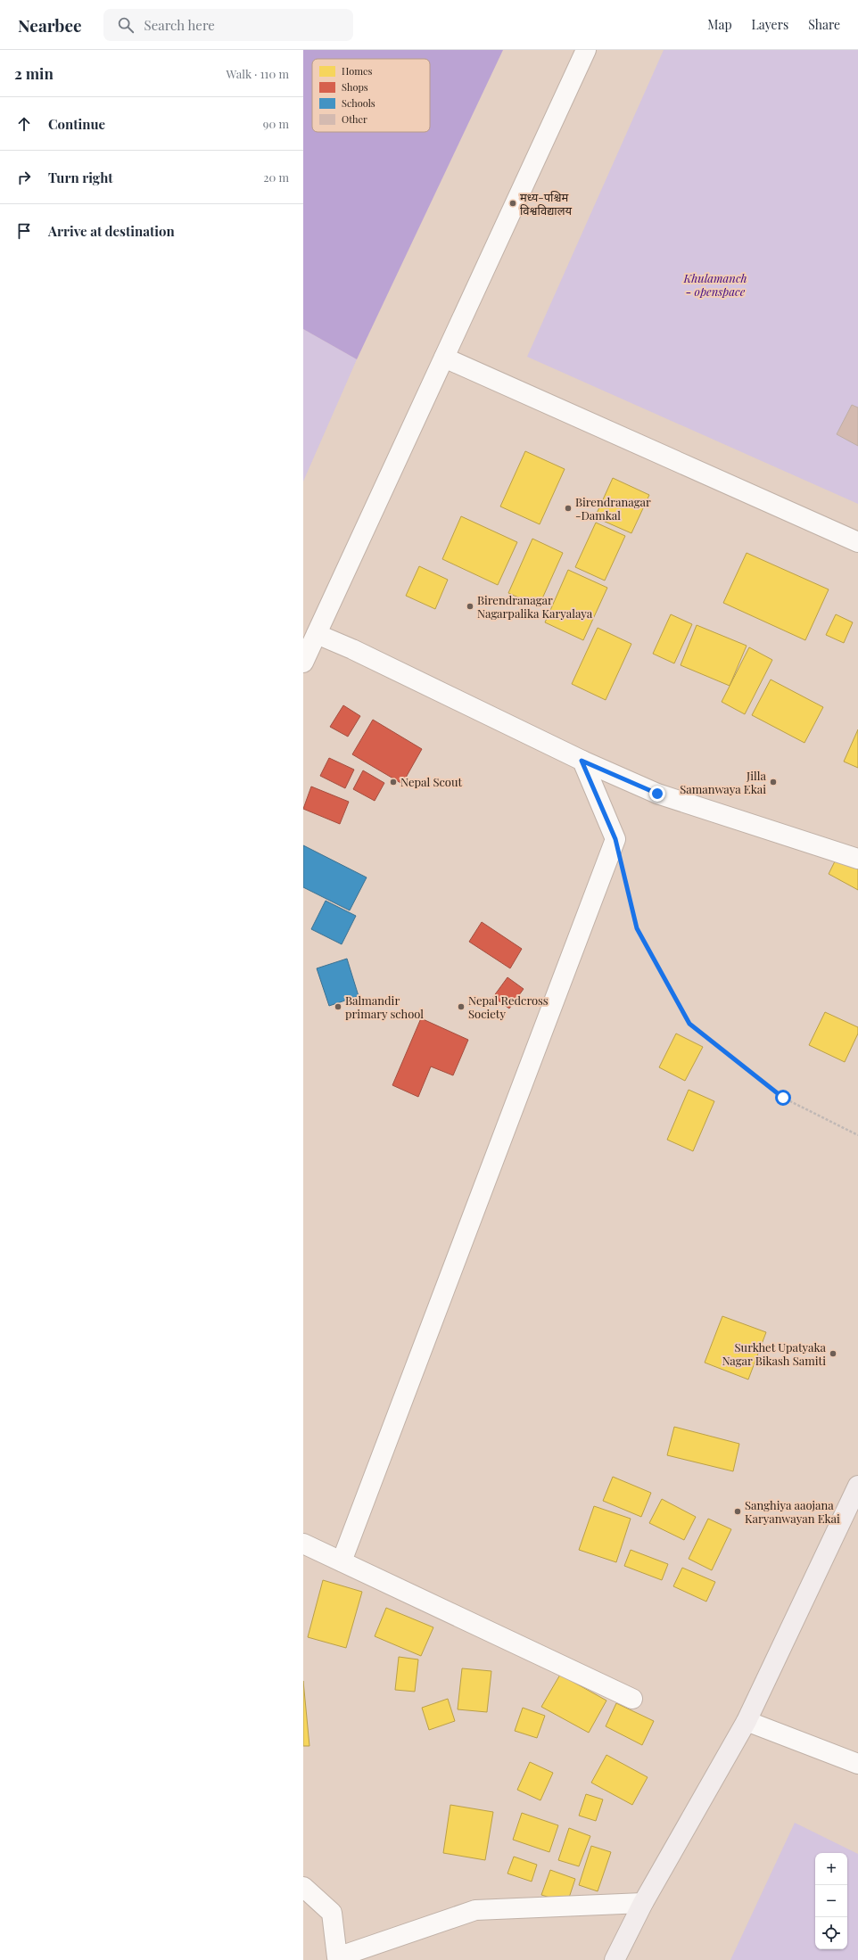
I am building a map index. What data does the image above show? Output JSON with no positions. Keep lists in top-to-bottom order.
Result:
{
  "parks": ["Khulamanch - openspace"],
  "places": [
    "मध्य-पश्चिम विश्वविद्यालय",
    "Birendranagar -Damkal",
    "Birendranagar Nagarpalika Karyalaya",
    "Nepal Scout",
    "Jilla Samanwaya Ekai",
    "Balmandir primary school",
    "Nepal Redcross Society",
    "Surkhet Upatyaka Nagar Bikash Samiti",
    "Sanghiya aaojana Karyanwayan Ekai"
  ],
  "legend": [
    "Homes",
    "Shops",
    "Schools",
    "Other"
  ],
  "page": {
    "header": "Nearbee",
    "search": "Search here",
    "nav": ["Map", "Layers", "Share"],
    "heading": ["2 min", "Walk · 110 m"],
    "list": [
      ["Continue", "90 m"],
      ["Turn right", "20 m"],
      "Arrive at destination"
    ],
    "map_buttons": ["+", "−"]
  }
}
